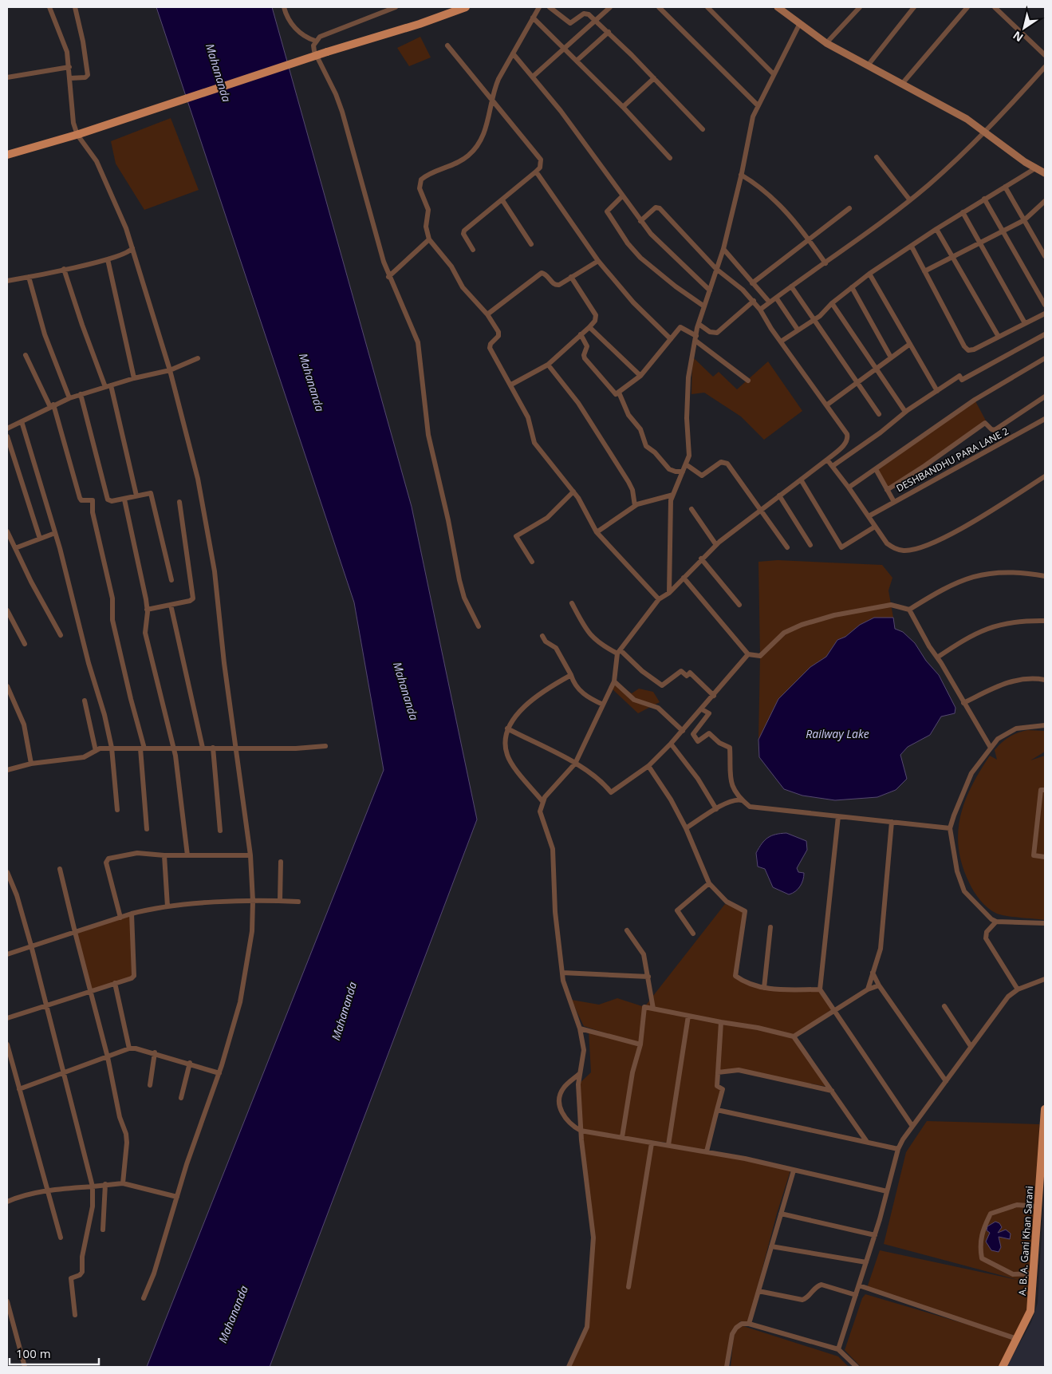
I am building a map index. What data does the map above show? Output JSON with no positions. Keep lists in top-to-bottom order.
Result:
{
  "streets": {
    "main road": ["A. B. A. Gani Khan Sarani"],
    "street": ["DESHBANDHU PARA LANE 2"]
  },
  "water": ["Mahananda", "Railway Lake"],
  "scale_bar": "100 m",
  "north": "bottom left"
}
